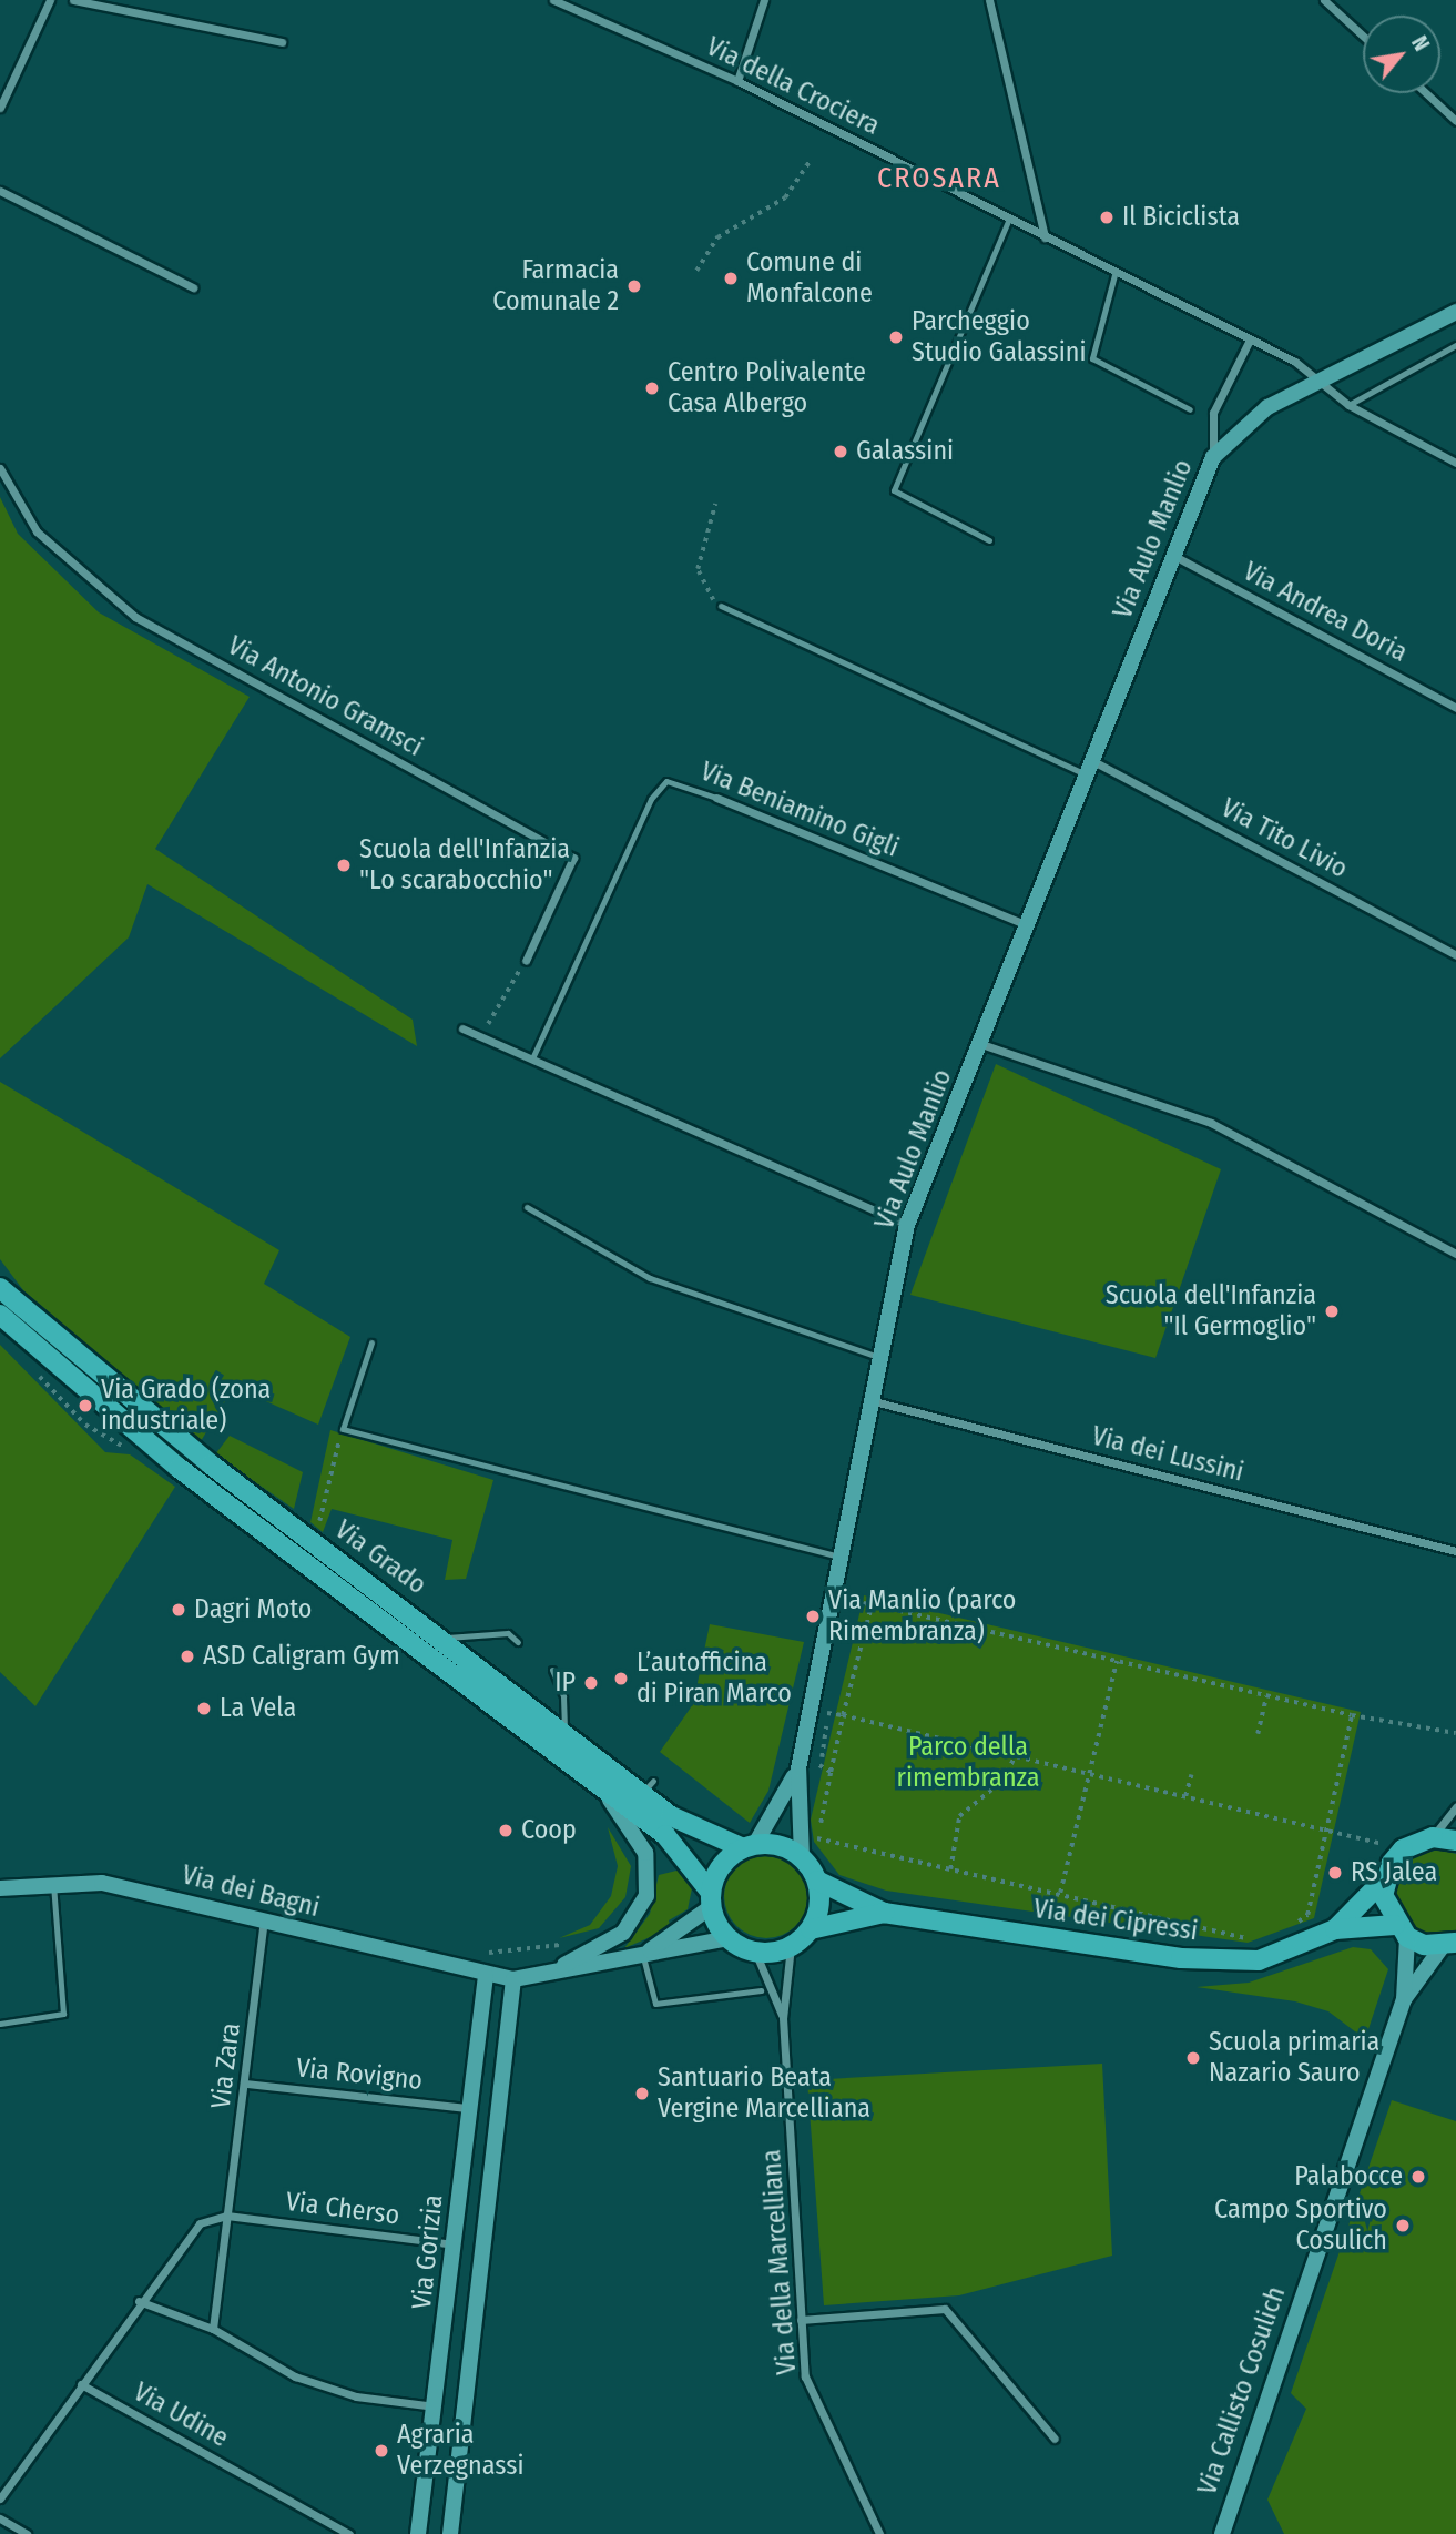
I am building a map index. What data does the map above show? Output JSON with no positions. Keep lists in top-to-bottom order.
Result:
{
  "streets": {
    "main road": ["Via Grado", "Via dei Cipressi", "Via Callisto Cosulich"],
    "street": [
      "Via della Crociera",
      "Via Aulo Manlio",
      "Via Andrea Doria",
      "Via Antonio Gramsci",
      "Via Beniamino Gigli",
      "Via Tito Livio",
      "Via dei Lussini",
      "Via dei Bagni",
      "Via Zara",
      "Via Rovigno",
      "Via Cherso",
      "Via Gorizia",
      "Via della Marcelliana",
      "Via Udine"
    ]
  },
  "crossings": [
    ["Via della Crociera", "Via Aulo Manlio"],
    ["Via Aulo Manlio", "Via Andrea Doria"],
    ["Via Aulo Manlio", "Via Beniamino Gigli"],
    ["Via Aulo Manlio", "Via Tito Livio"],
    ["Via Aulo Manlio", "Via dei Lussini"],
    ["Via Aulo Manlio", "Via Grado"],
    ["Via Aulo Manlio", "Via dei Cipressi"],
    ["Via Aulo Manlio", "Via della Marcelliana"],
    ["Via Grado", "Via dei Cipressi"],
    ["Via Grado", "Via della Marcelliana"],
    ["Via dei Bagni", "Via Zara"],
    ["Via dei Bagni", "Via Gorizia"],
    ["Via dei Cipressi", "Via della Marcelliana"],
    ["Via dei Cipressi", "Via Callisto Cosulich"],
    ["Via Zara", "Via Rovigno"],
    ["Via Zara", "Via Cherso"],
    ["Via Rovigno", "Via Gorizia"],
    ["Via Cherso", "Via Gorizia"]
  ],
  "districts": ["CROSARA"],
  "parks": ["Parco della rimembranza"],
  "places": [
    "Il Biciclista",
    "Comune di Monfalcone",
    "Farmacia Comunale 2",
    "Parcheggio Studio Galassini",
    "Centro Polivalente Casa Albergo",
    "Galassini",
    "Scuola dell'Infanzia \"Lo scarabocchio\"",
    "Scuola dell'Infanzia \"Il Germoglio\"",
    "Via Grado (zona industriale)",
    "Dagri Moto",
    "Via Manlio (parco Rimembranza)",
    "ASD Caligram Gym",
    "L’autofficina di Piran Marco",
    "IP",
    "La Vela",
    "Coop",
    "RS Jalea",
    "Scuola primaria Nazario Sauro",
    "Santuario Beata Vergine Marcelliana",
    "Palabocce",
    "Campo Sportivo Cosulich",
    "Agraria Verzegnassi"
  ],
  "north": "top right"
}
